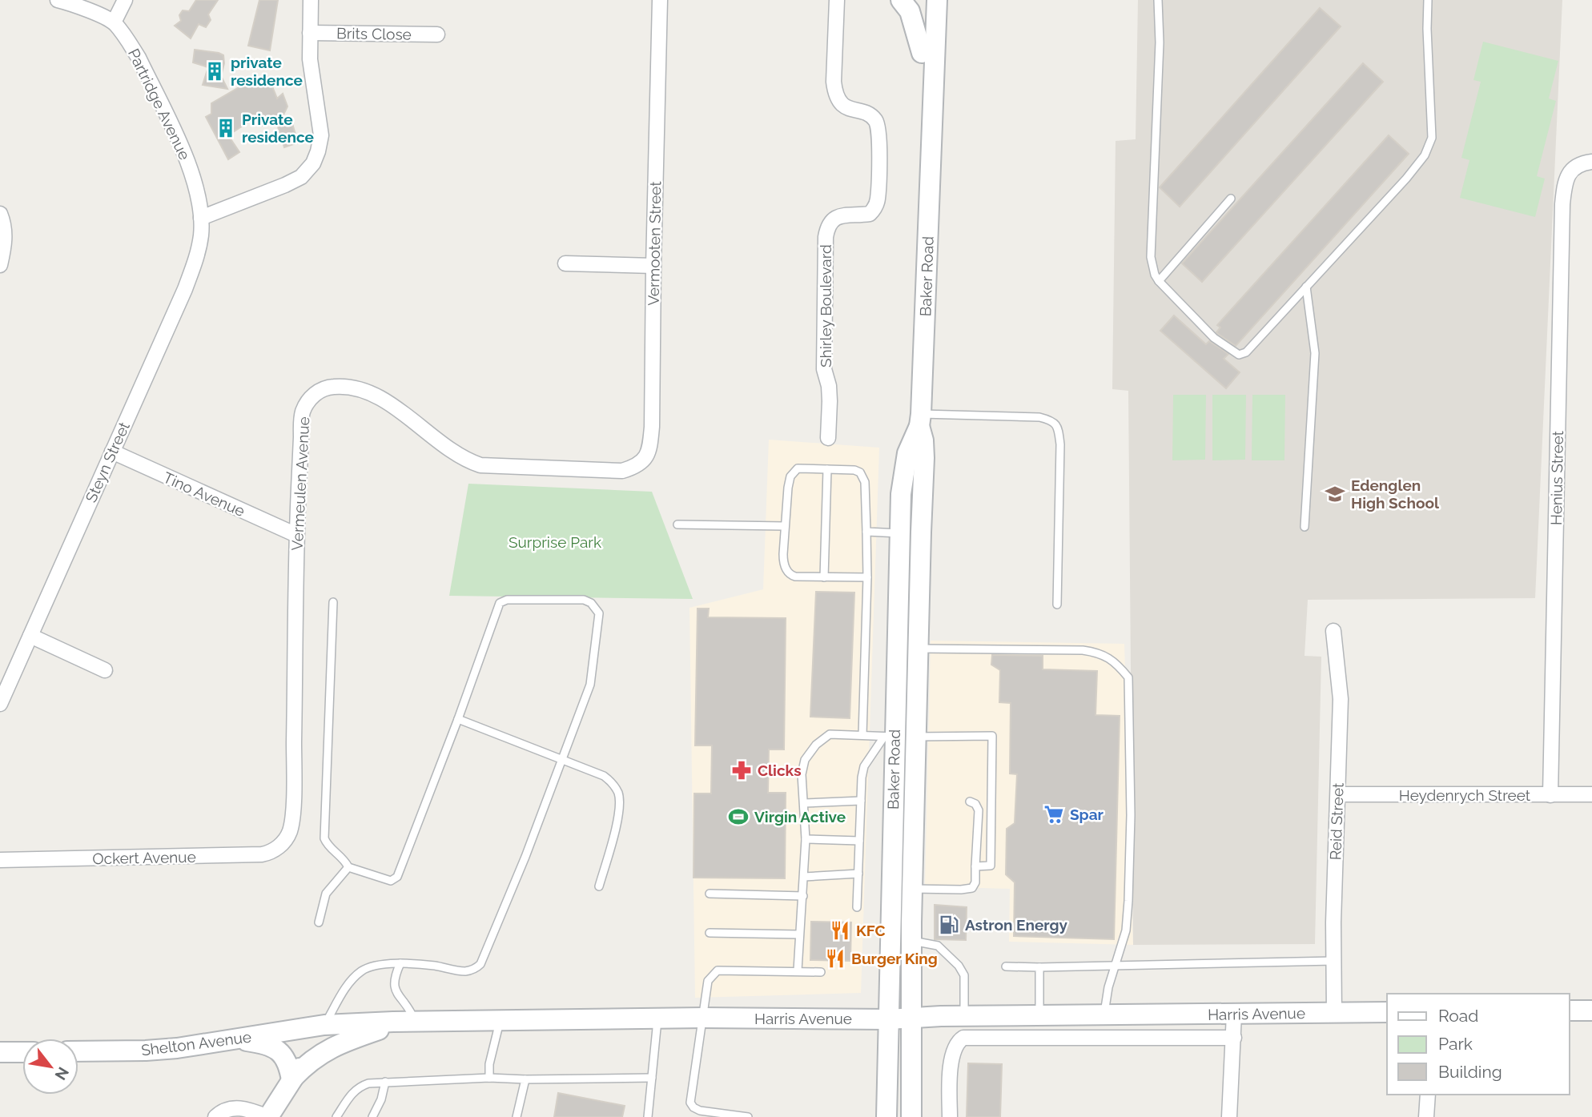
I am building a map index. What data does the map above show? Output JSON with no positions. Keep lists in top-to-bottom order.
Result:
{
  "streets": {
    "main road": ["Baker Road", "Harris Avenue", "Shelton Avenue"],
    "street": [
      "Brits Close",
      "Partridge Avenue",
      "Vermooten Street",
      "Shirley Boulevard",
      "Steyn Street",
      "Henius Street",
      "Vermeulen Avenue",
      "Tino Avenue",
      "Heydenrych Street",
      "Reid Street",
      "Ockert Avenue"
    ]
  },
  "crossings": [
    ["Partridge Avenue", "Steyn Street"],
    ["Vermooten Street", "Vermeulen Avenue"],
    ["Baker Road", "Harris Avenue"],
    ["Steyn Street", "Tino Avenue"],
    ["Henius Street", "Heydenrych Street"],
    ["Vermeulen Avenue", "Tino Avenue"],
    ["Vermeulen Avenue", "Ockert Avenue"],
    ["Heydenrych Street", "Reid Street"],
    ["Reid Street", "Harris Avenue"],
    ["Harris Avenue", "Shelton Avenue"]
  ],
  "parks": ["Surprise Park"],
  "places": {
    "building": ["private residence", "Private residence"],
    "school or university": ["Edenglen High School"],
    "pharmacy": ["Clicks"],
    "supermarket": ["Spar"],
    "sports": ["Virgin Active"],
    "fuel station": ["Astron Energy"],
    "restaurant": ["KFC", "Burger King"]
  },
  "legend": ["Road", "Park", "Building"],
  "north": "bottom right"
}
